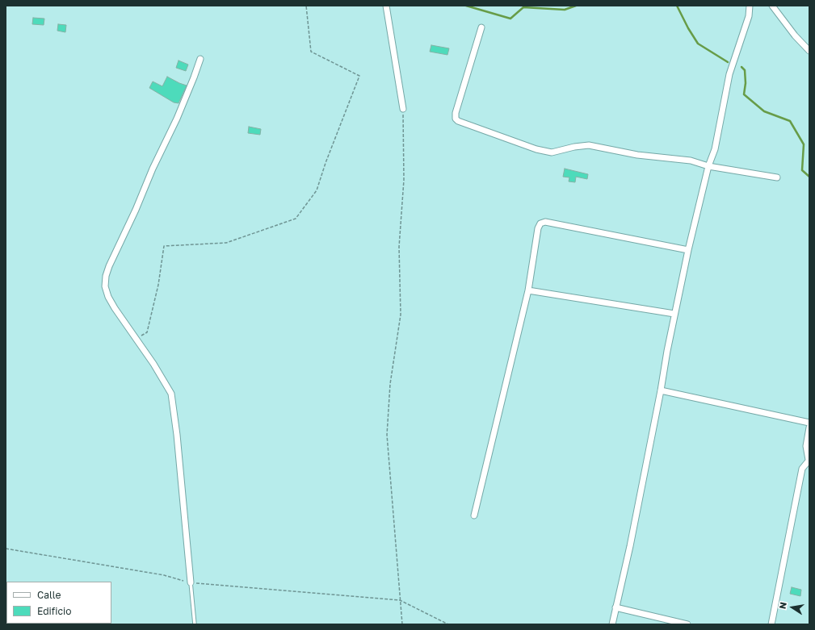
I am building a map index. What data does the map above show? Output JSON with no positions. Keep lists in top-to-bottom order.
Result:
{
  "legend": ["Calle", "Edificio"],
  "north": "left"
}
